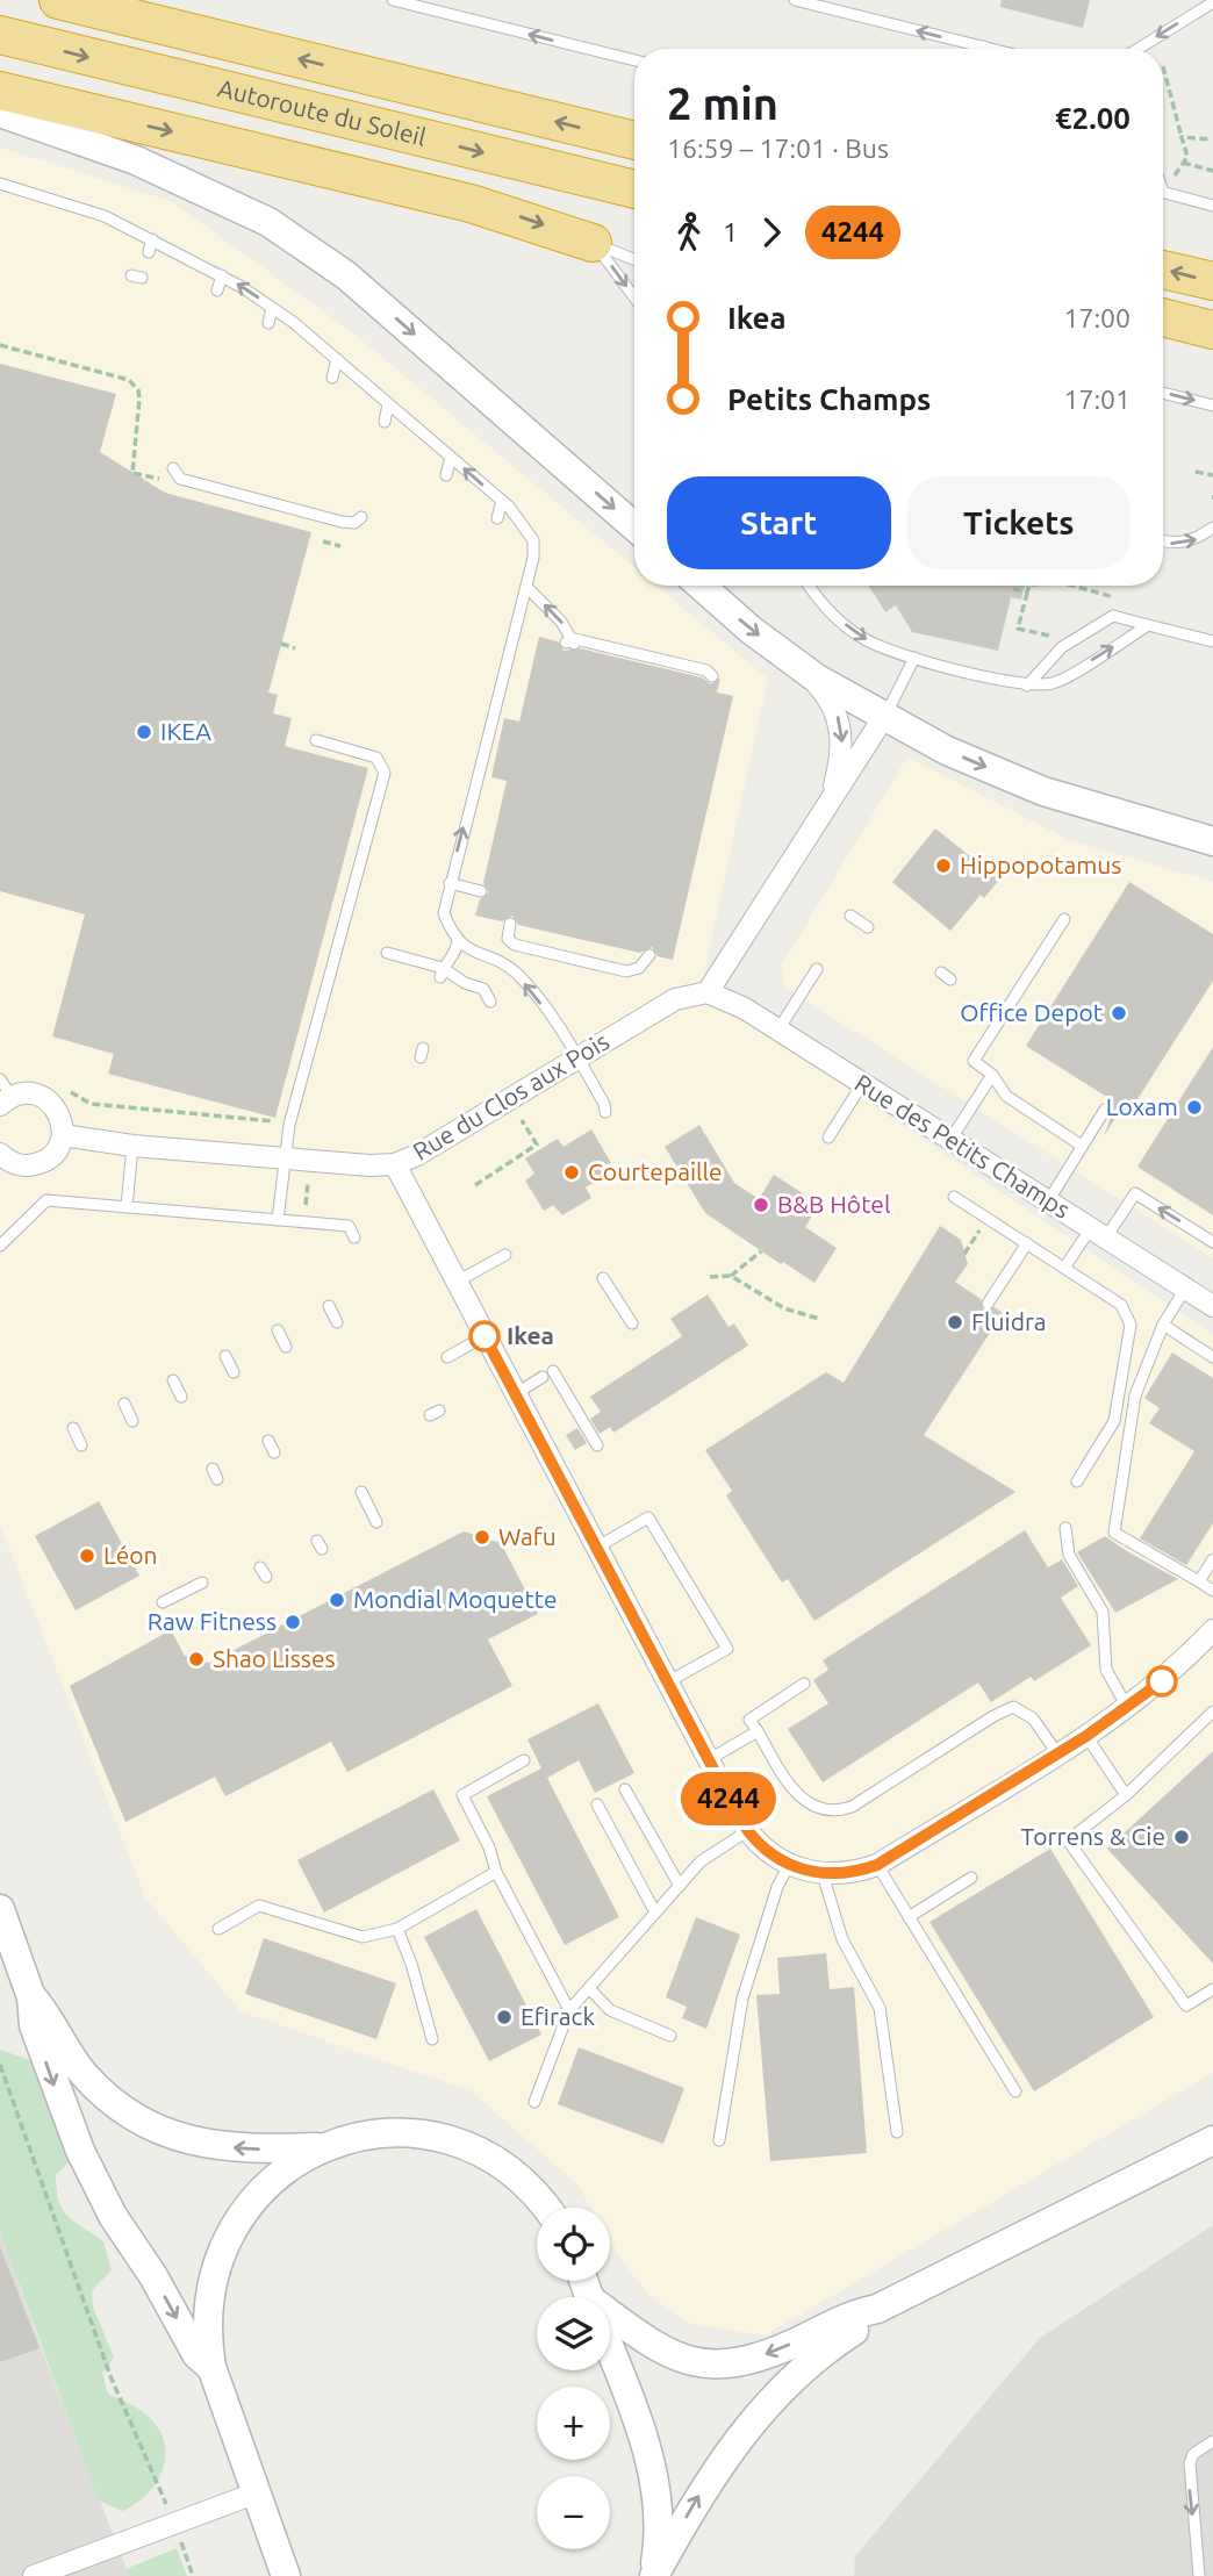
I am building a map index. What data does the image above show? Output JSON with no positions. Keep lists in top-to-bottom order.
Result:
{
  "streets": {
    "highway": ["Autoroute du Soleil"],
    "street": ["Rue du Clos aux Pois", "Rue des Petits Champs"]
  },
  "crossings": [
    ["Rue du Clos aux Pois", "Rue des Petits Champs"]
  ],
  "places": [
    "IKEA",
    "Hippopotamus",
    "Office Depot",
    "Loxam",
    "Courtepaille",
    "B&B Hôtel",
    "Fluidra",
    "Ikea",
    "Wafu",
    "Léon",
    "Mondial Moquette",
    "Raw Fitness",
    "Shao Lisses",
    "Torrens & Cie",
    "Efirack"
  ],
  "lines": ["bus line 4244"],
  "page": {
    "on_map": "4244",
    "heading": ["2 min", "16:59 – 17:01 · Bus", "€2.00"],
    "legs": ["1", "4244"],
    "list": [
      {
        "name": "Ikea",
        "value": "17:00"
      },
      {
        "name": "Petits Champs",
        "value": "17:01"
      }
    ],
    "buttons": ["Start", "Tickets"],
    "map_buttons": ["+", "−"]
  }
}
